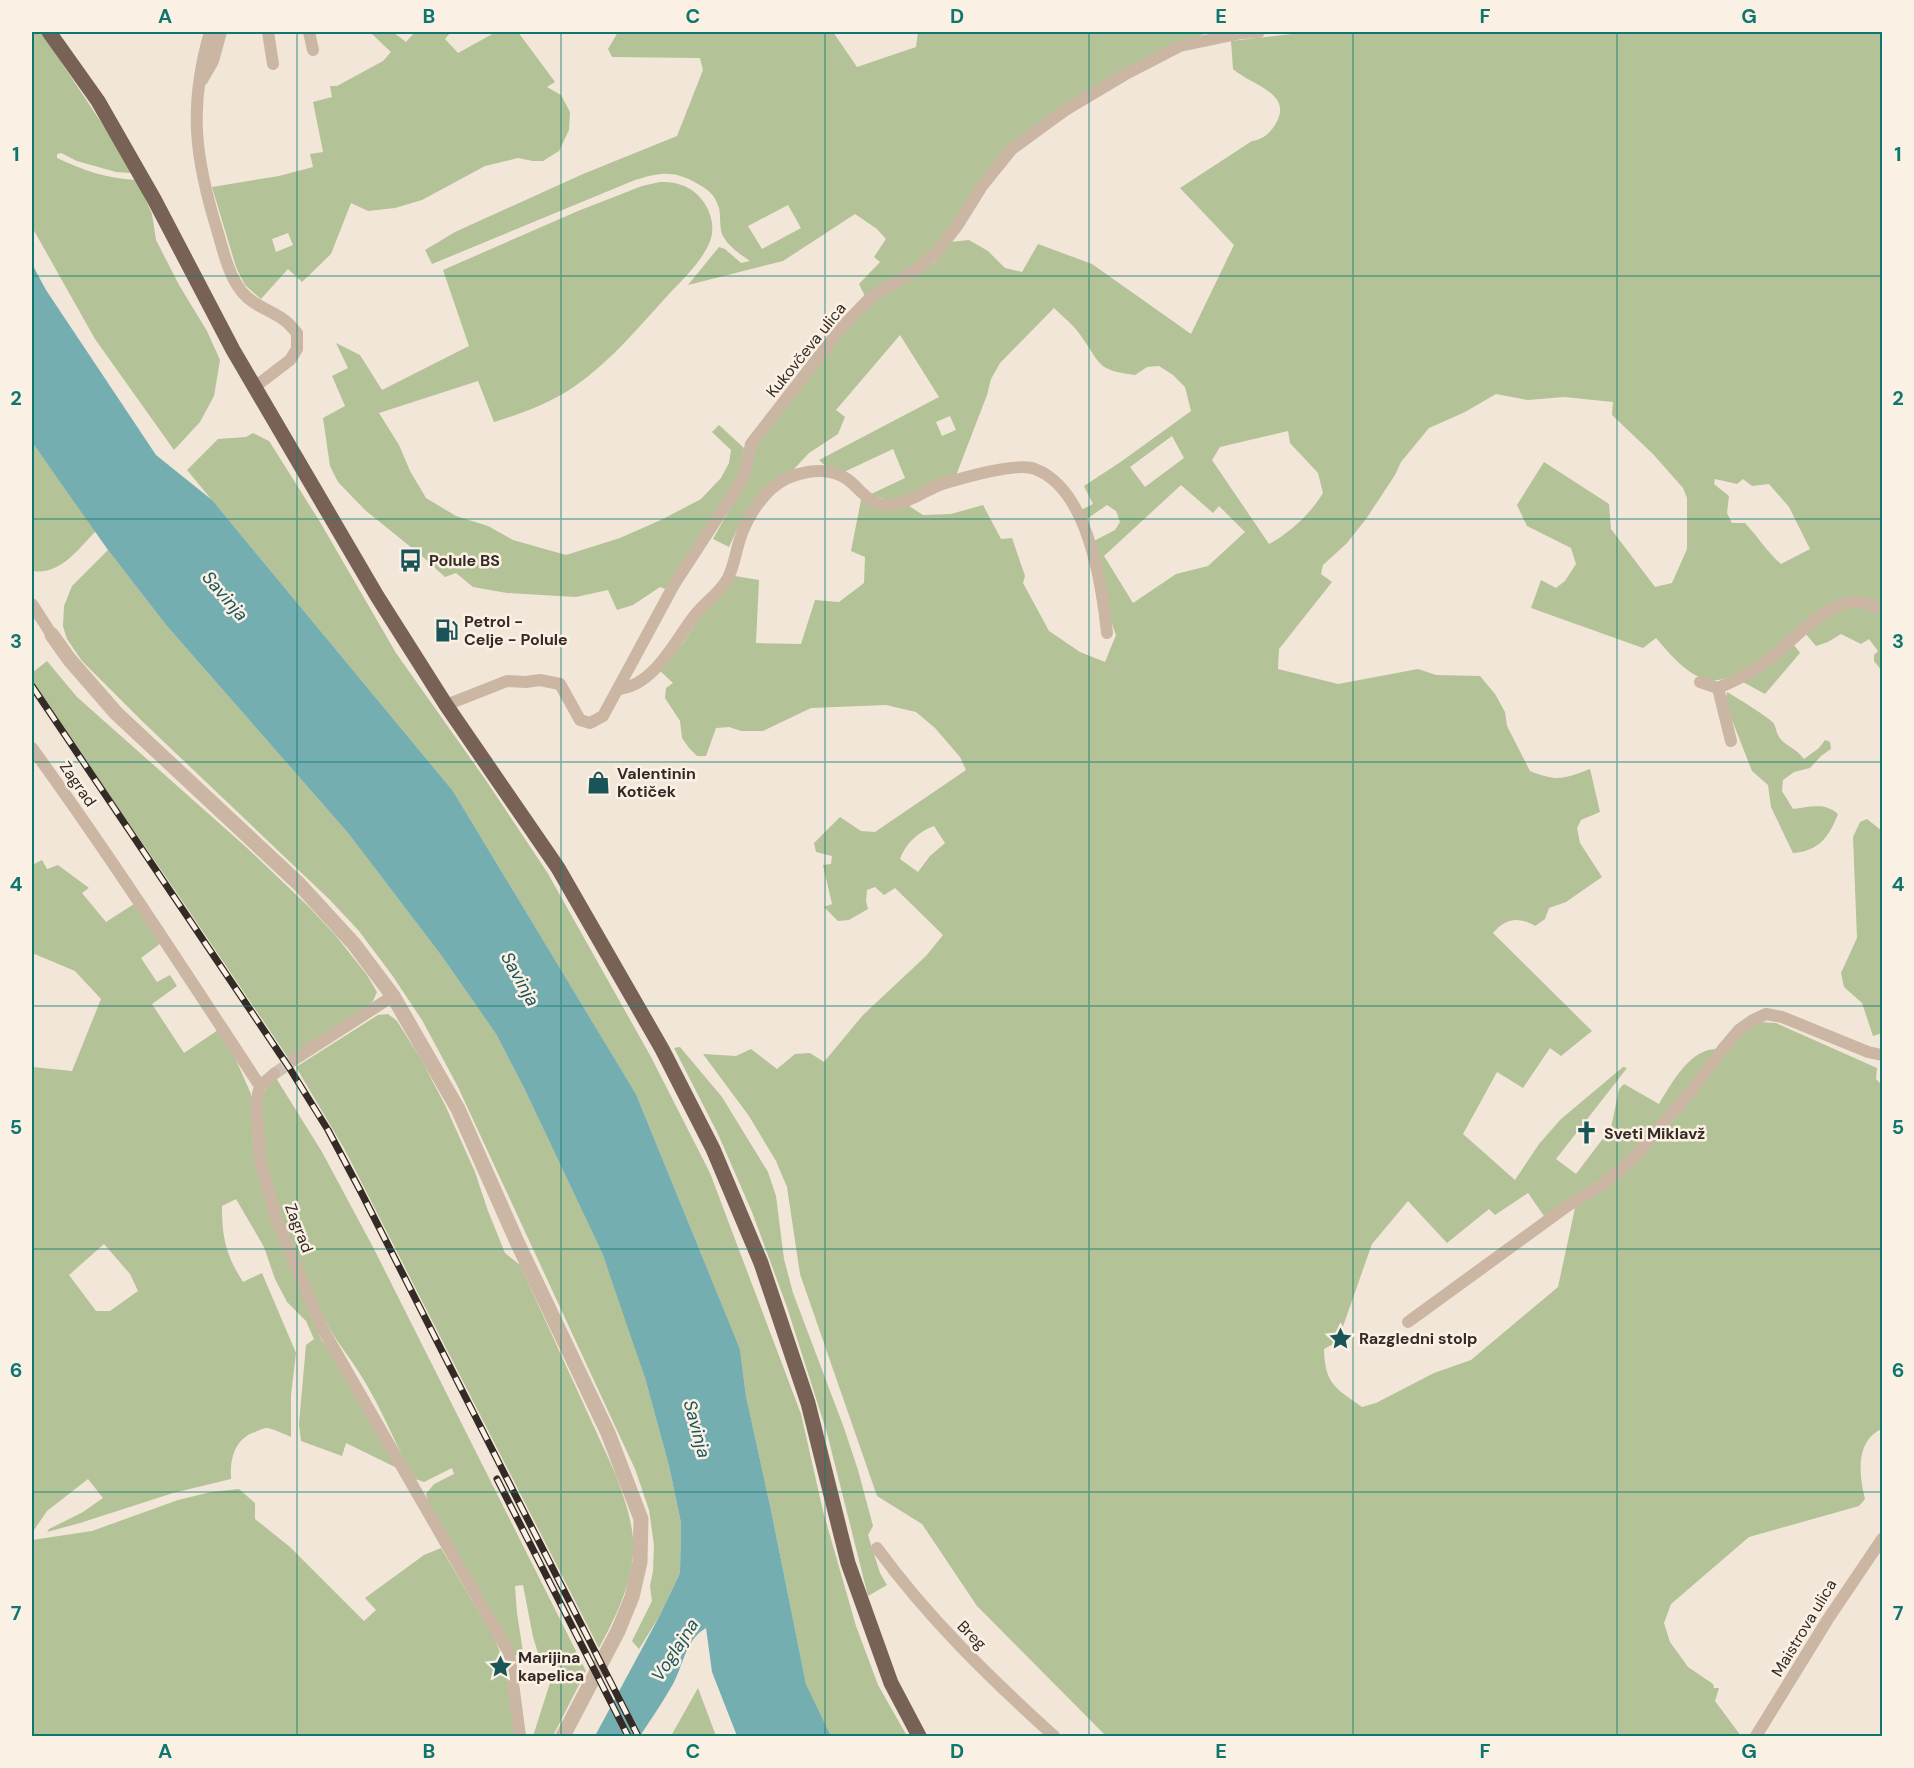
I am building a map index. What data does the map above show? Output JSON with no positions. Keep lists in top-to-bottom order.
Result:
{
  "streets": {
    "street": [
      "Kukovčeva ulica",
      "Zagrad",
      "Maistrova ulica",
      "Breg"
    ]
  },
  "water": ["Savinja", "Voglajna"],
  "places": {
    "bus stop": ["Polule BS"],
    "fuel station": ["Petrol - Celje - Polule"],
    "shop": ["Valentinin Kotiček"],
    "church": ["Sveti Miklavž"],
    "place": ["Razgledni stolp", "Marijina kapelica"]
  },
  "grid": {
    "columns": [
      "A",
      "B",
      "C",
      "D",
      "E",
      "F",
      "G"
    ],
    "rows": [
      "1",
      "2",
      "3",
      "4",
      "5",
      "6",
      "7"
    ]
  }
}
